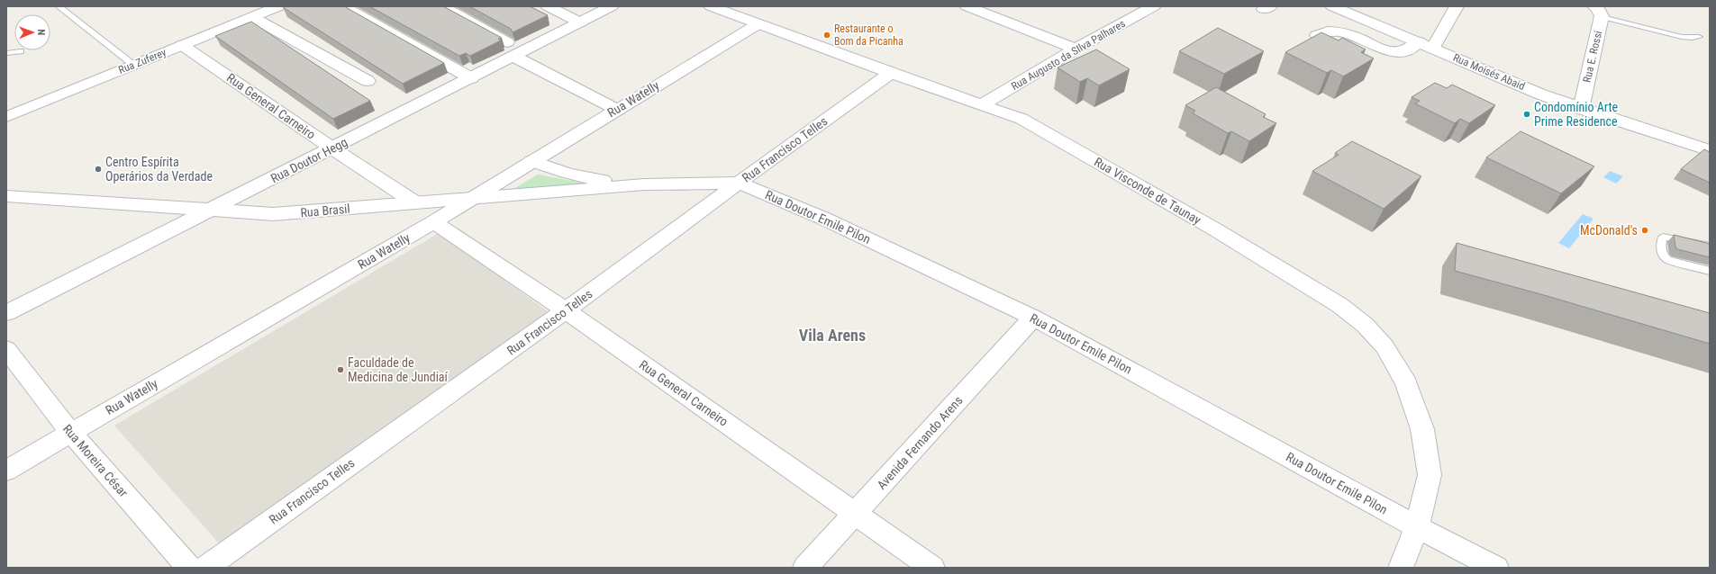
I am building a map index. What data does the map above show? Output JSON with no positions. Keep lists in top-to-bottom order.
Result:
{
  "streets": {
    "street": [
      "Rua Augusto da SIlva Palhares",
      "Rua E. Rossi",
      "Rua Zuferey",
      "Rua Moisés Abaid",
      "Rua Watelly",
      "Rua General Carneiro",
      "Rua Francisco Telles",
      "Rua Doutor Hegg",
      "Rua Visconde de Taunay",
      "Rua Brasil",
      "Rua Doutor Emile Pilon",
      "Avenida Fernando Arens",
      "Rua Moreira César"
    ]
  },
  "crossings": [
    ["Rua Augusto da SIlva Palhares", "Rua Visconde de Taunay"],
    ["Rua E. Rossi", "Rua Moisés Abaid"],
    ["Rua Zuferey", "Rua General Carneiro"],
    ["Rua Watelly", "Rua General Carneiro"],
    ["Rua Watelly", "Rua Visconde de Taunay"],
    ["Rua Watelly", "Rua Brasil"],
    ["Rua Watelly", "Rua Moreira César"],
    ["Rua General Carneiro", "Rua Francisco Telles"],
    ["Rua General Carneiro", "Rua Doutor Hegg"],
    ["Rua General Carneiro", "Rua Brasil"],
    ["Rua General Carneiro", "Avenida Fernando Arens"],
    ["Rua Francisco Telles", "Rua Visconde de Taunay"],
    ["Rua Francisco Telles", "Rua Doutor Emile Pilon"],
    ["Rua Doutor Hegg", "Rua Brasil"],
    ["Rua Visconde de Taunay", "Rua Doutor Emile Pilon"],
    ["Rua Brasil", "Rua Doutor Emile Pilon"],
    ["Rua Doutor Emile Pilon", "Avenida Fernando Arens"]
  ],
  "districts": ["Vila Arens"],
  "places": [
    "Restaurante o Bom da Picanha",
    "Condomínio Arte Prime Residence",
    "Centro Espírita Operários da Verdade",
    "McDonald's",
    "Faculdade de Medicina de Jundiaí"
  ],
  "north": "right"
}
